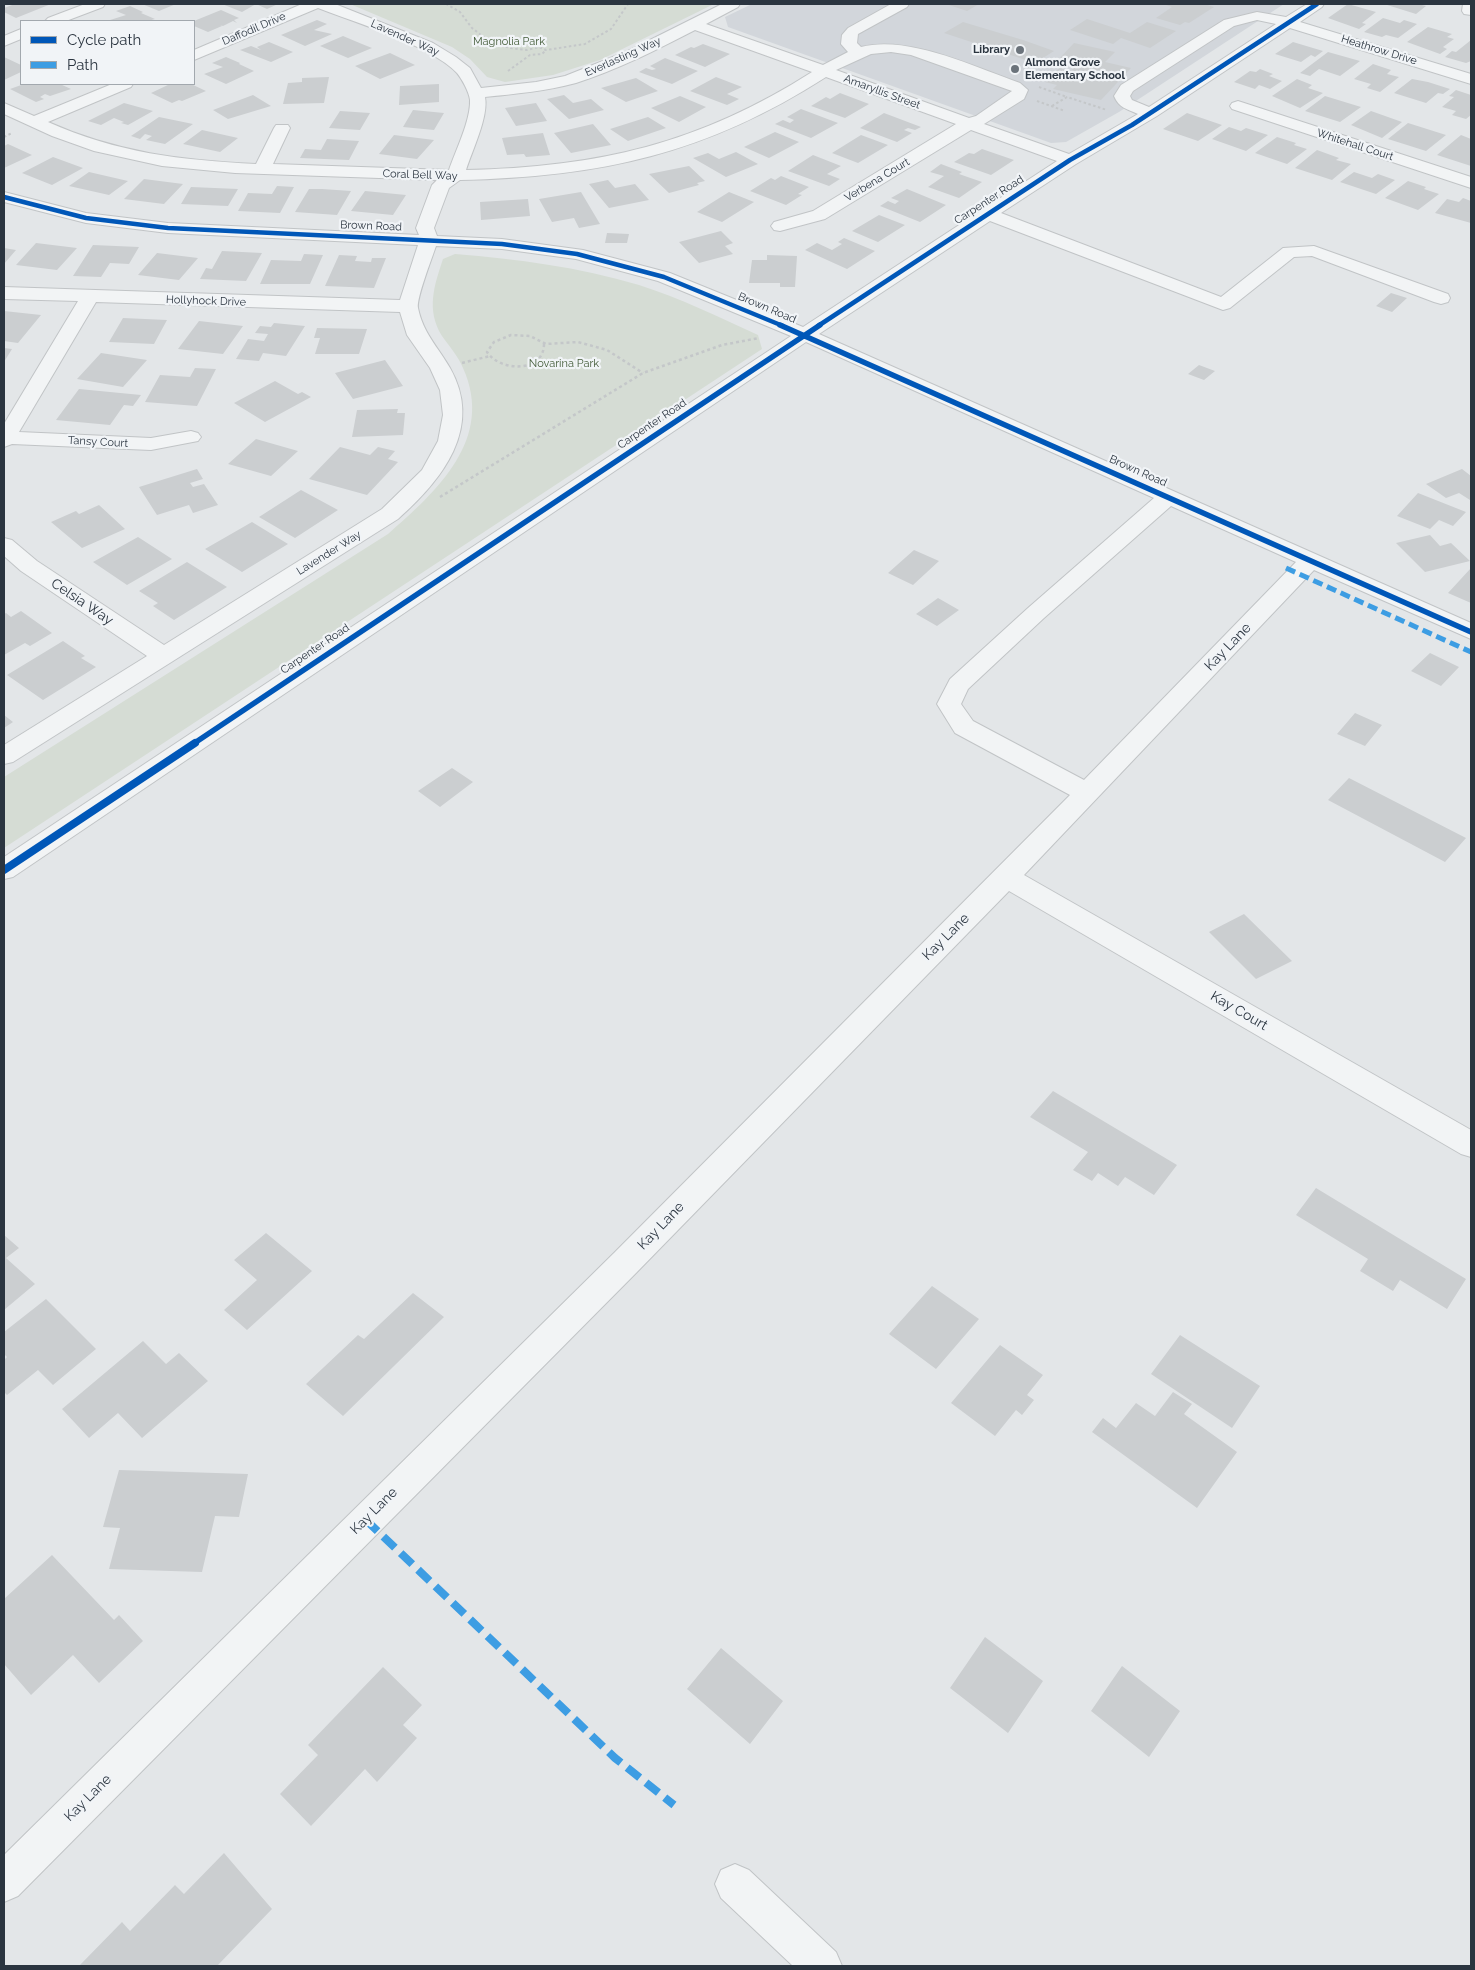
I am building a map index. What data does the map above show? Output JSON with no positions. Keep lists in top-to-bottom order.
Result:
{
  "streets": {
    "street": [
      "Daffodil Drive",
      "Lavender Way",
      "Heathrow Drive",
      "Everlasting Way",
      "Amaryllis Street",
      "Whitehall Court",
      "Coral Bell Way",
      "Verbena Court",
      "Carpenter Road",
      "Brown Road",
      "Hollyhock Drive",
      "Tansy Court",
      "Celsia Way",
      "Kay Lane",
      "Kay Court"
    ]
  },
  "crossings": [
    ["Lavender Way", "Everlasting Way"],
    ["Lavender Way", "Hollyhock Drive"],
    ["Lavender Way", "Celsia Way"],
    ["Heathrow Drive", "Carpenter Road"],
    ["Everlasting Way", "Amaryllis Street"],
    ["Amaryllis Street", "Coral Bell Way"],
    ["Amaryllis Street", "Verbena Court"],
    ["Amaryllis Street", "Carpenter Road"],
    ["Coral Bell Way", "Verbena Court"],
    ["Carpenter Road", "Brown Road"],
    ["Brown Road", "Kay Lane"],
    ["Kay Lane", "Kay Court"]
  ],
  "parks": ["Magnolia Park", "Novarina Park"],
  "places": ["Library", "Almond Grove Elementary School"],
  "legend": ["Cycle path", "Path"]
}
